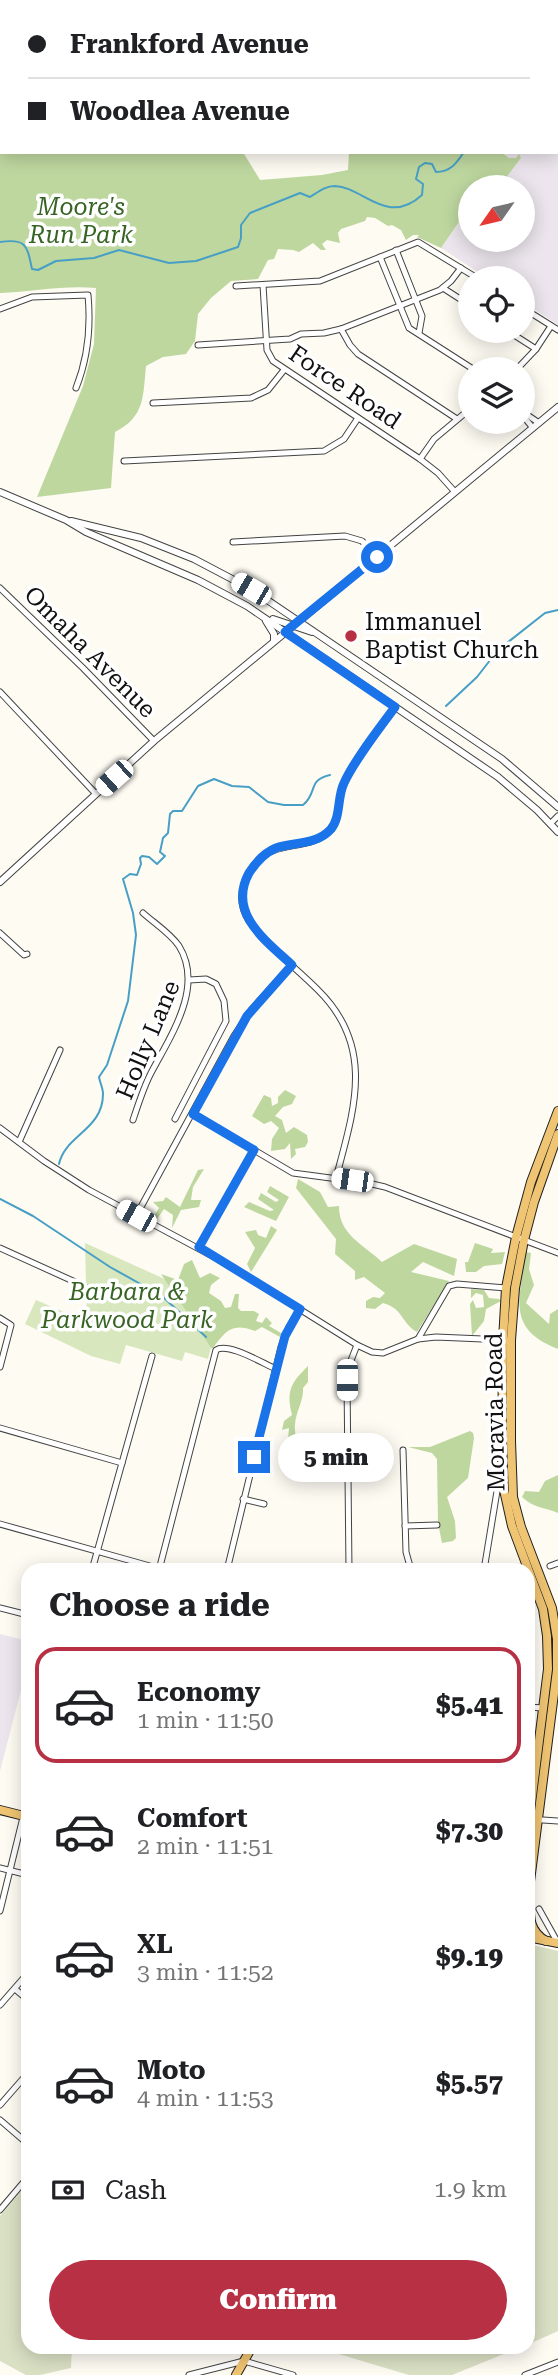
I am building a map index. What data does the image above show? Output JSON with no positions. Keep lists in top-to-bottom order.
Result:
{
  "streets": {
    "main road": ["Moravia Road"],
    "street": ["Force Road", "Omaha Avenue", "Holly Lane"]
  },
  "parks": ["Moore's Run Park", "Barbara & Parkwood Park"],
  "places": ["Immanuel Baptist Church"],
  "north": "bottom left",
  "page": {
    "banner": ["Frankford Avenue", "Woodlea Avenue"],
    "bubble": "5 min",
    "heading": "Choose a ride",
    "list": [
      {
        "name": "Economy",
        "note": "1 min · 11:50",
        "value": "$5.41"
      },
      {
        "name": "Comfort",
        "note": "2 min · 11:51",
        "value": "$7.30"
      },
      {
        "name": "XL",
        "note": "3 min · 11:52",
        "value": "$9.19"
      },
      {
        "name": "Moto",
        "note": "4 min · 11:53",
        "value": "$5.57"
      }
    ],
    "pay": ["Cash", "1.9 km"],
    "buttons": "Confirm"
  }
}
